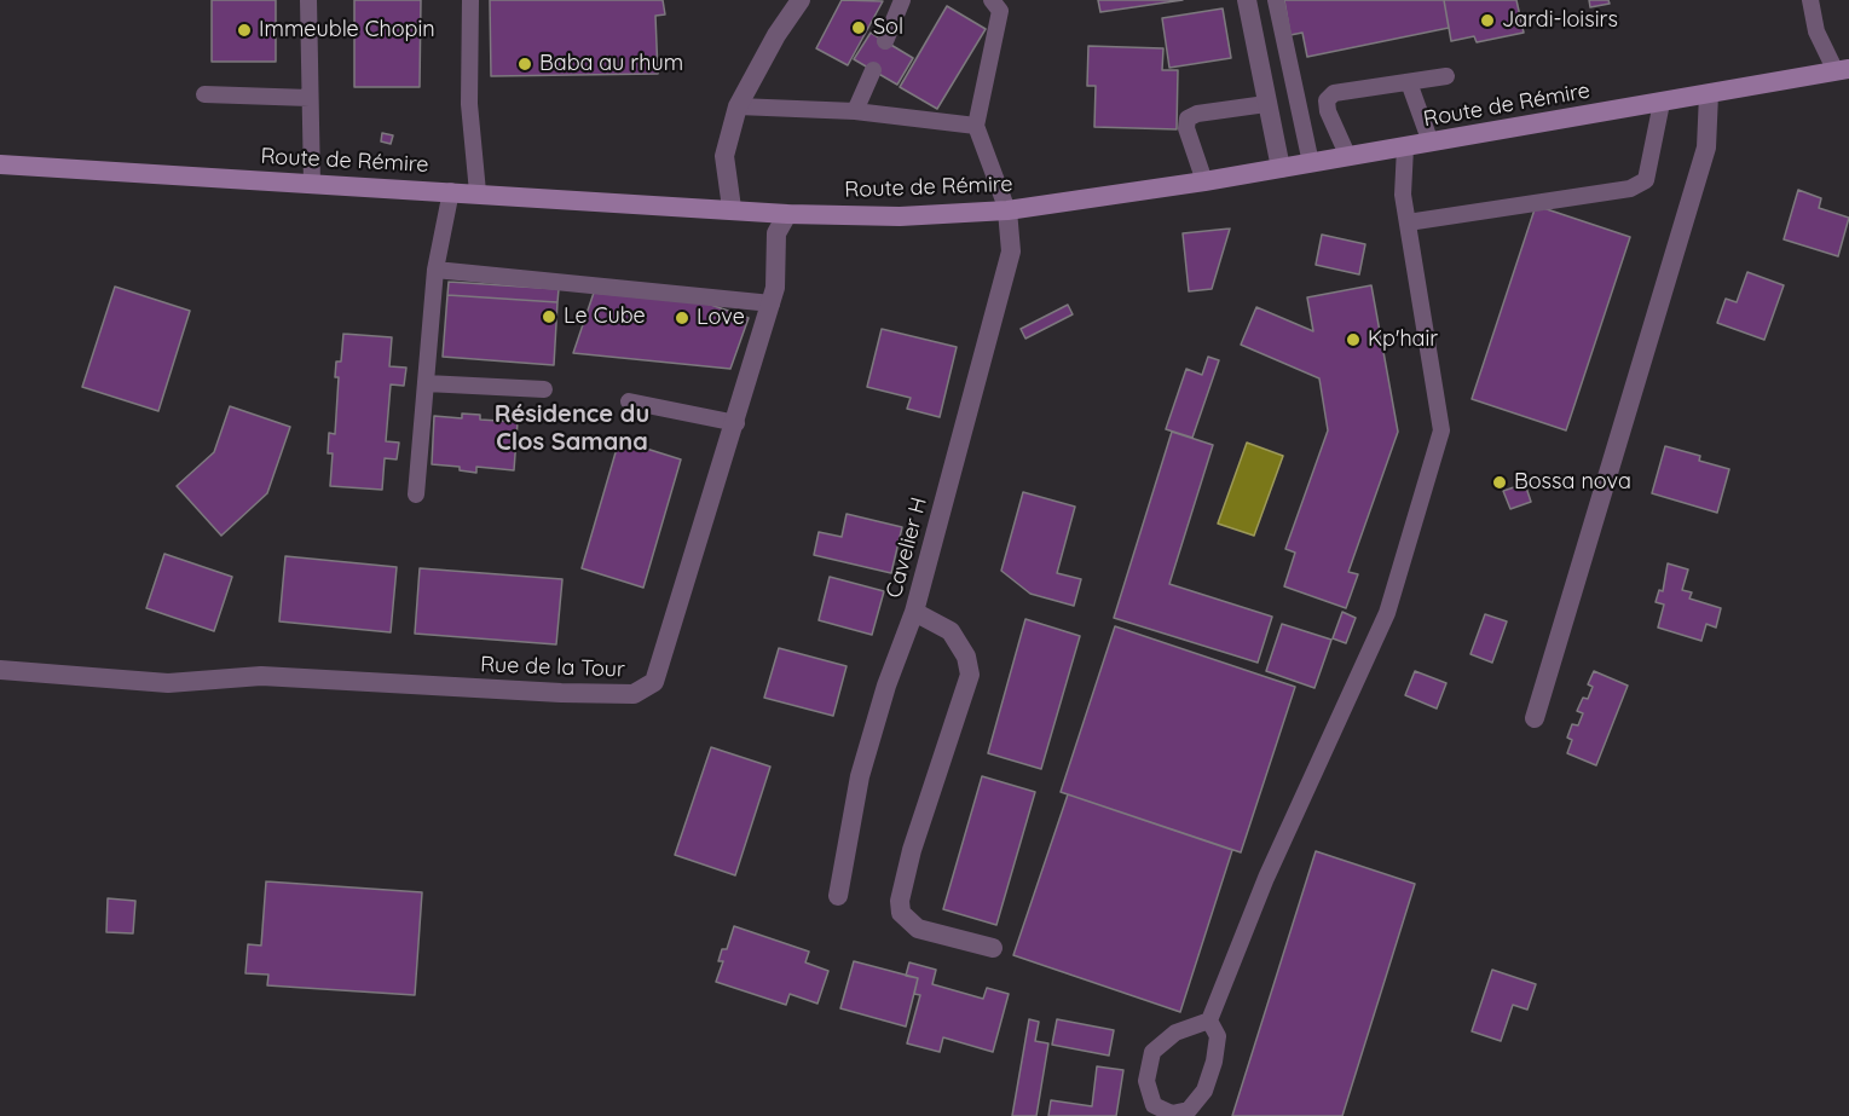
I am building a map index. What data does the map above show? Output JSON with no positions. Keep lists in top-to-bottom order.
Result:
{
  "streets": {
    "main road": ["Route de Rémire"],
    "street": ["Cavelier H", "Rue de la Tour"]
  },
  "crossings": [
    ["Route de Rémire", "Cavelier H"],
    ["Route de Rémire", "Rue de la Tour"]
  ],
  "districts": ["Résidence du Clos Samana"],
  "places": [
    "Jardi-loisirs",
    "Sol",
    "Immeuble Chopin",
    "Baba au rhum",
    "Le Cube",
    "Love",
    "Kp'hair",
    "Bossa nova"
  ]
}
